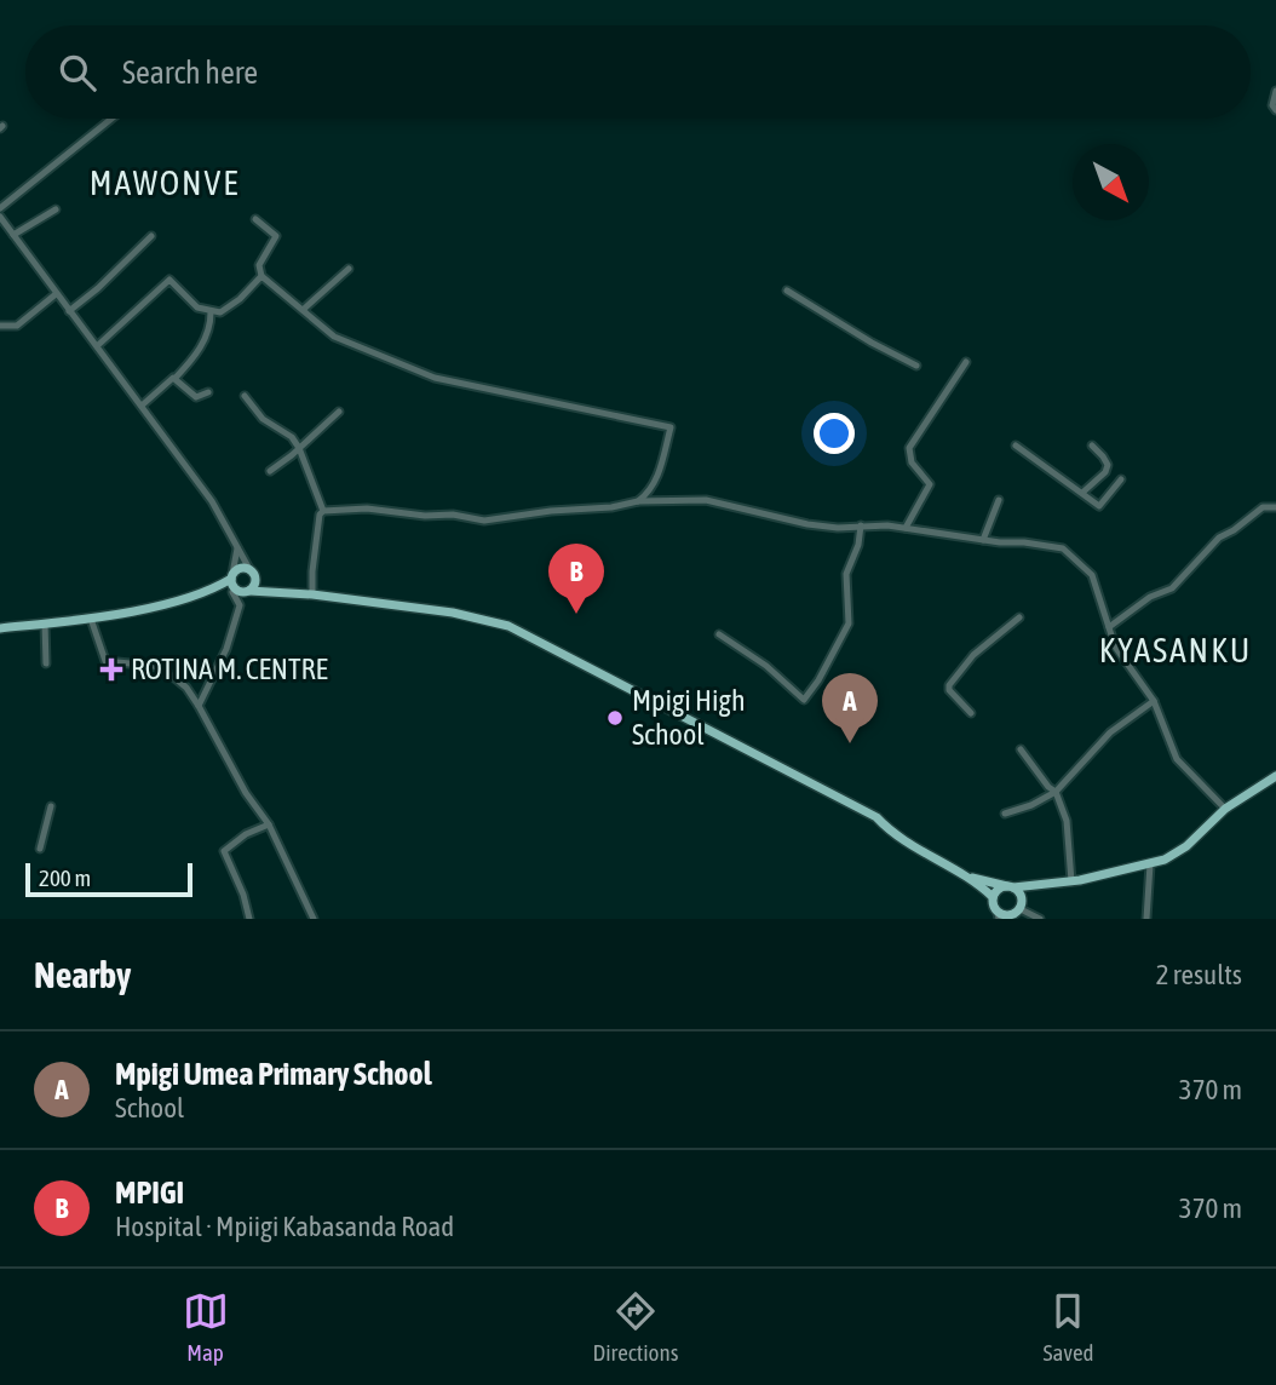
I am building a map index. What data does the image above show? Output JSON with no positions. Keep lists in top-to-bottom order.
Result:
{
  "districts": ["MAWONVE", "KYASANKU"],
  "places": {
    "health": ["ROTINA M. CENTRE"],
    "other": ["Mpigi High School"]
  },
  "scale_bar": "200 m",
  "north": "bottom right",
  "page": {
    "search": "Search here",
    "pins": ["B", "A"],
    "scale": "200 m",
    "heading": ["Nearby", "2 results"],
    "list": [
      {
        "mark": "A",
        "name": "Mpigi Umea Primary School",
        "note": "School",
        "value": "370 m"
      },
      {
        "mark": "B",
        "name": "MPIGI",
        "note": "Hospital · Mpiigi Kabasanda Road",
        "value": "370 m"
      }
    ],
    "nav": ["Map", "Directions", "Saved"]
  }
}
